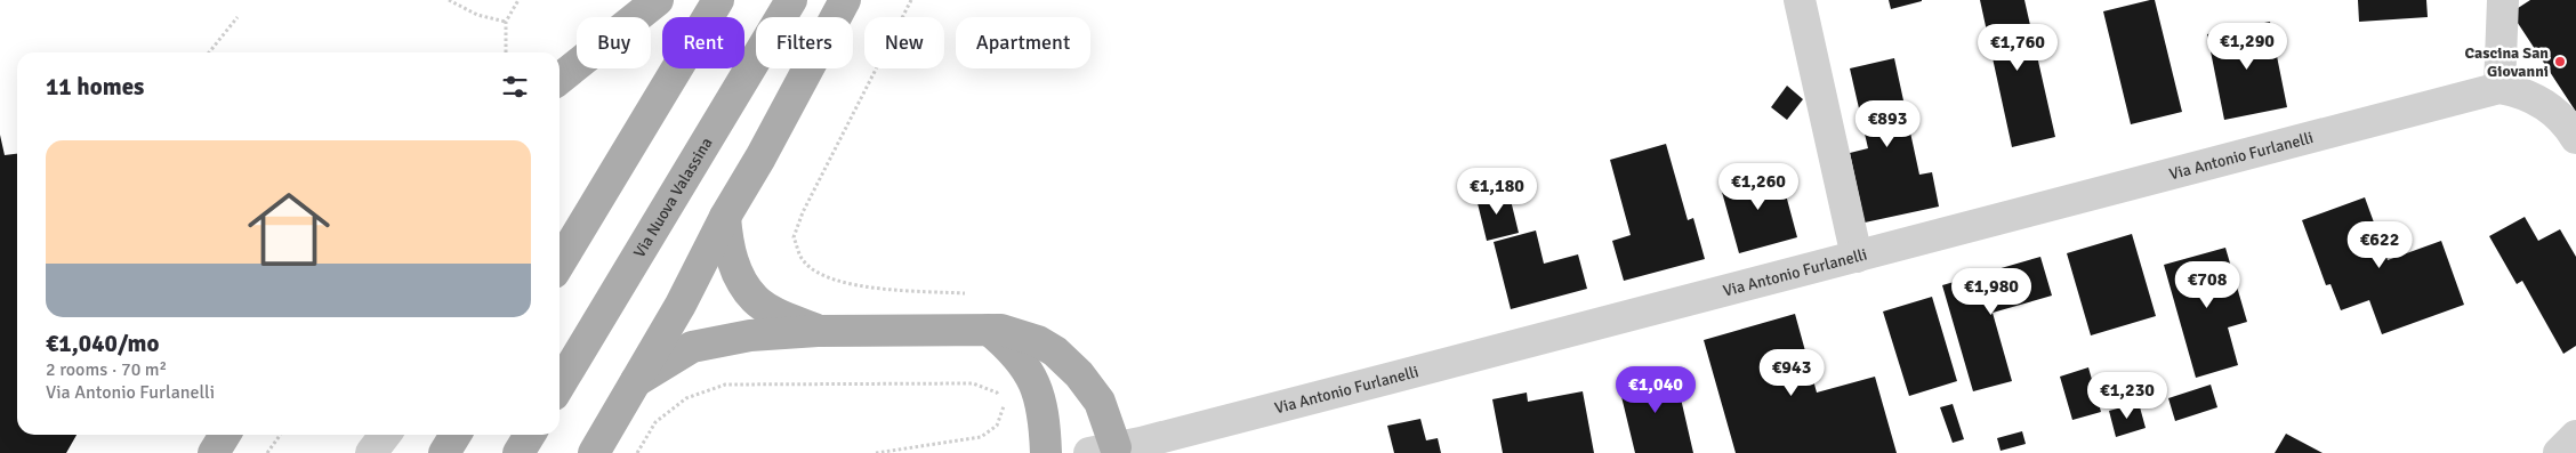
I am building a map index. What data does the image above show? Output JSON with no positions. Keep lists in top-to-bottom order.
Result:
{
  "streets": {
    "main road": ["Via Nuova Valassina"],
    "street": ["Via Antonio Furlanelli"]
  },
  "places": ["Cascina San Giovanni"],
  "page": {
    "chip": [
      "Buy",
      "Rent",
      "Filters",
      "New",
      "Apartment"
    ],
    "price": [
      "€1,290",
      "€1,760",
      "€893",
      "€1,260",
      "€1,180",
      "€622",
      "€708",
      "€1,980",
      "€943",
      "€1,040",
      "€1,230"
    ],
    "heading": "11 homes",
    "list": [
      {
        "name": "€1,040/mo",
        "note": "2 rooms · 70 m² · Via Antonio Furlanelli"
      }
    ]
  }
}
